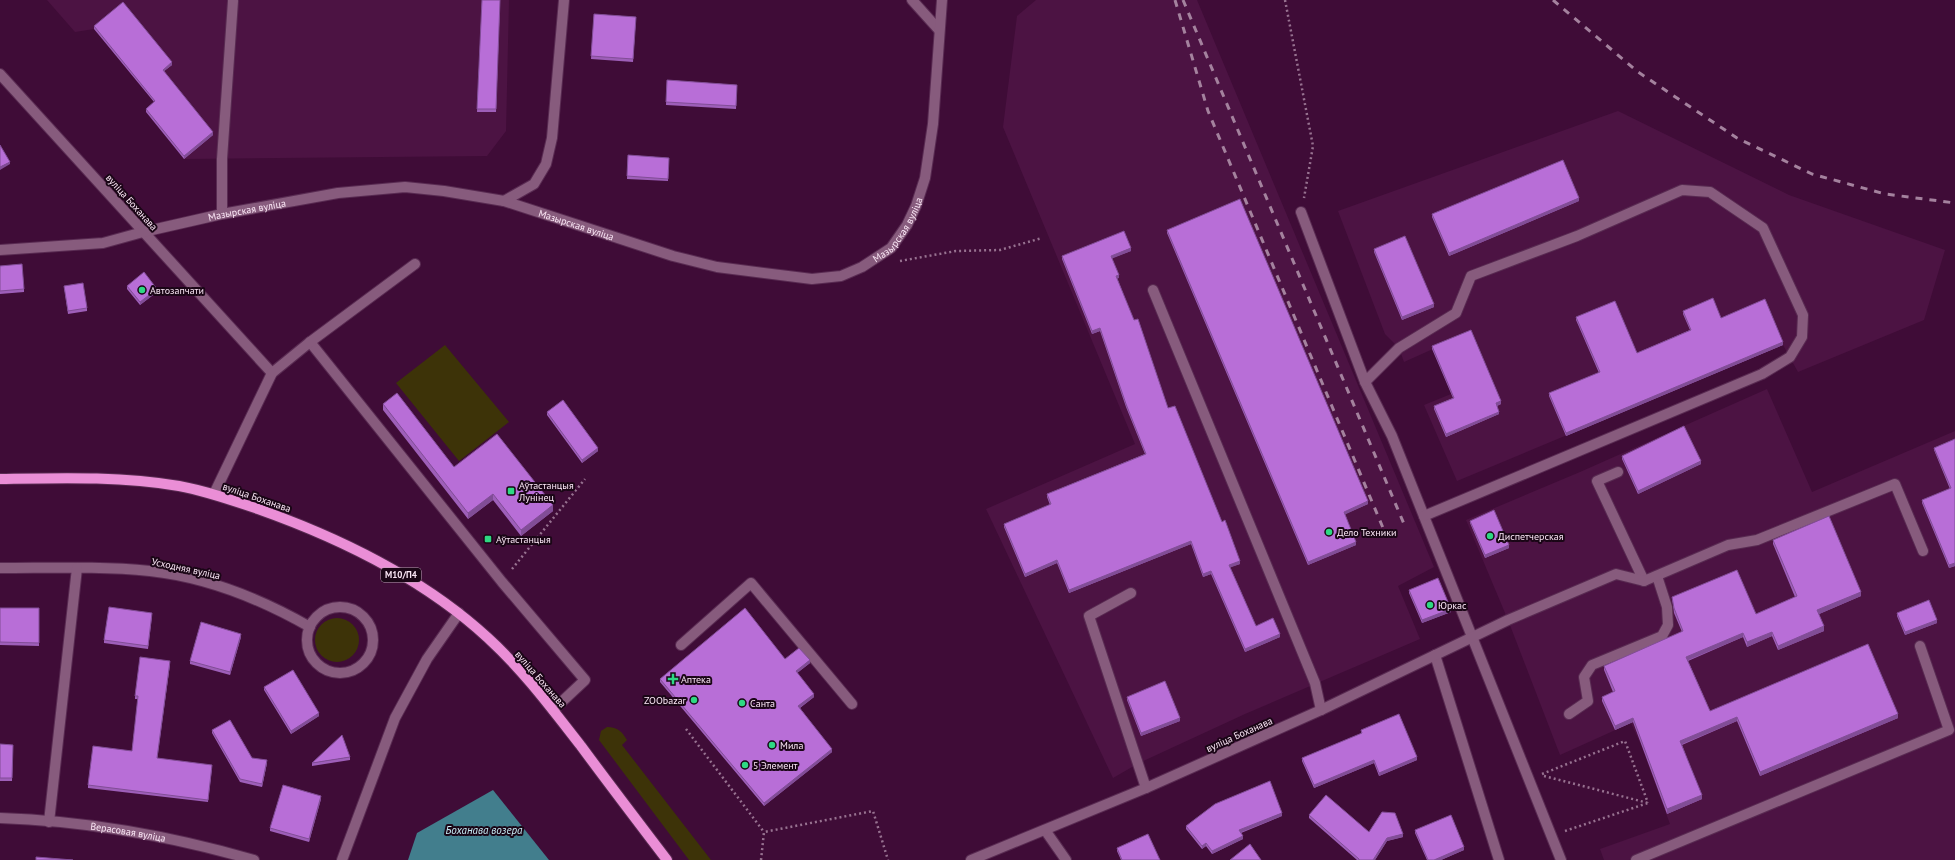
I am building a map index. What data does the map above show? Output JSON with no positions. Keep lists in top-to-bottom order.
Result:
{
  "streets": {
    "main road": ["вуліца Боханава", "М10/П4"],
    "street": ["Мазырская вуліца", "Усходняя вуліца", "Верасовая вуліца"]
  },
  "crossings": [
    ["вуліца Боханава", "Мазырская вуліца"],
    ["вуліца Боханава", "М10/П4"]
  ],
  "water": ["Боханава возера"],
  "places": {
    "other": [
      "Автозапчати",
      "Дело Техники",
      "Диспетчерская",
      "Юркас",
      "ZOObazar",
      "Санта",
      "Мила",
      "5 Элемент"
    ],
    "transit": ["Аўтастанцыя Лунінец", "Аўтастанцыя"],
    "health": ["Аптека"]
  }
}
